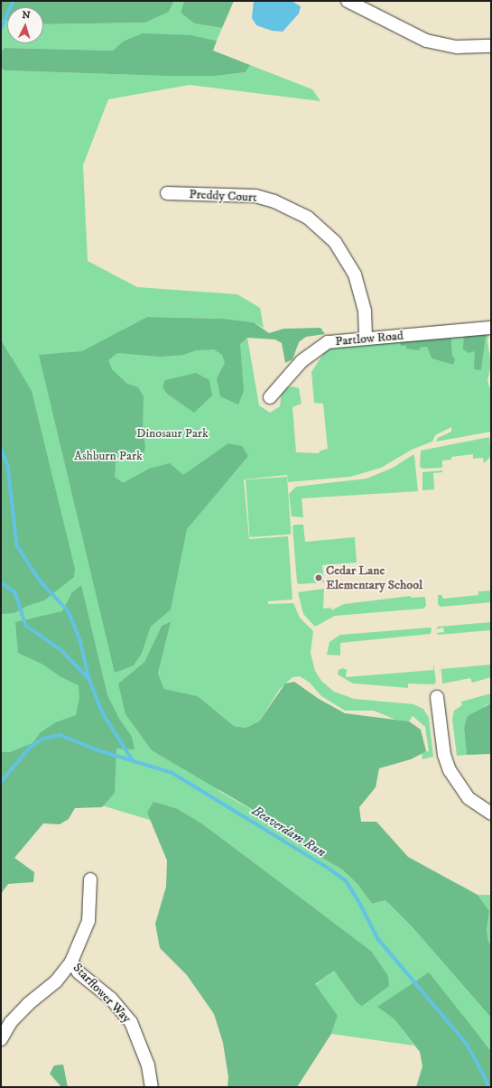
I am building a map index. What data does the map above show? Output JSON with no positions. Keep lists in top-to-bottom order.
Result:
{
  "streets": {
    "street": ["Preddy Court", "Partlow Road", "Starflower Way"]
  },
  "crossings": [
    ["Preddy Court", "Partlow Road"]
  ],
  "water": ["Beaverdam Run"],
  "parks": ["Dinosaur Park", "Ashburn Park"],
  "places": ["Cedar Lane Elementary School"],
  "north": "top"
}
